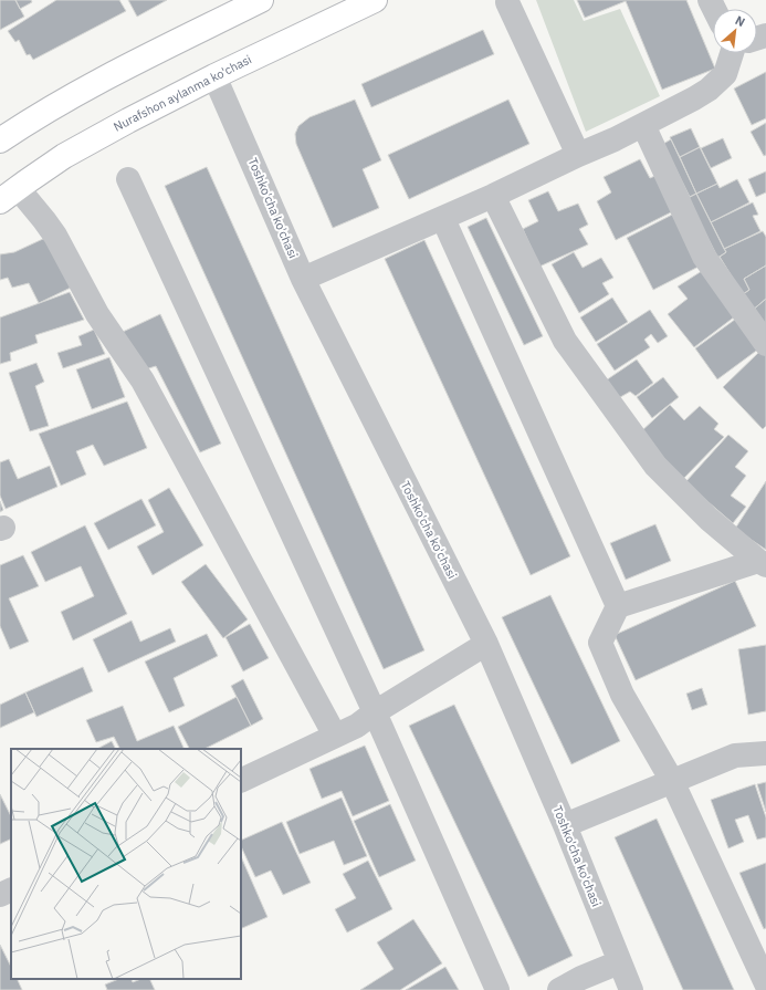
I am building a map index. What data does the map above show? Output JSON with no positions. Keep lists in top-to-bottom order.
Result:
{
  "streets": {
    "main road": ["Nurafshon aylanma ko'chasi"],
    "street": ["Toshko'cha ko'chasi"]
  },
  "crossings": [
    ["Nurafshon aylanma ko'chasi", "Toshko'cha ko'chasi"]
  ],
  "north": "top right"
}
